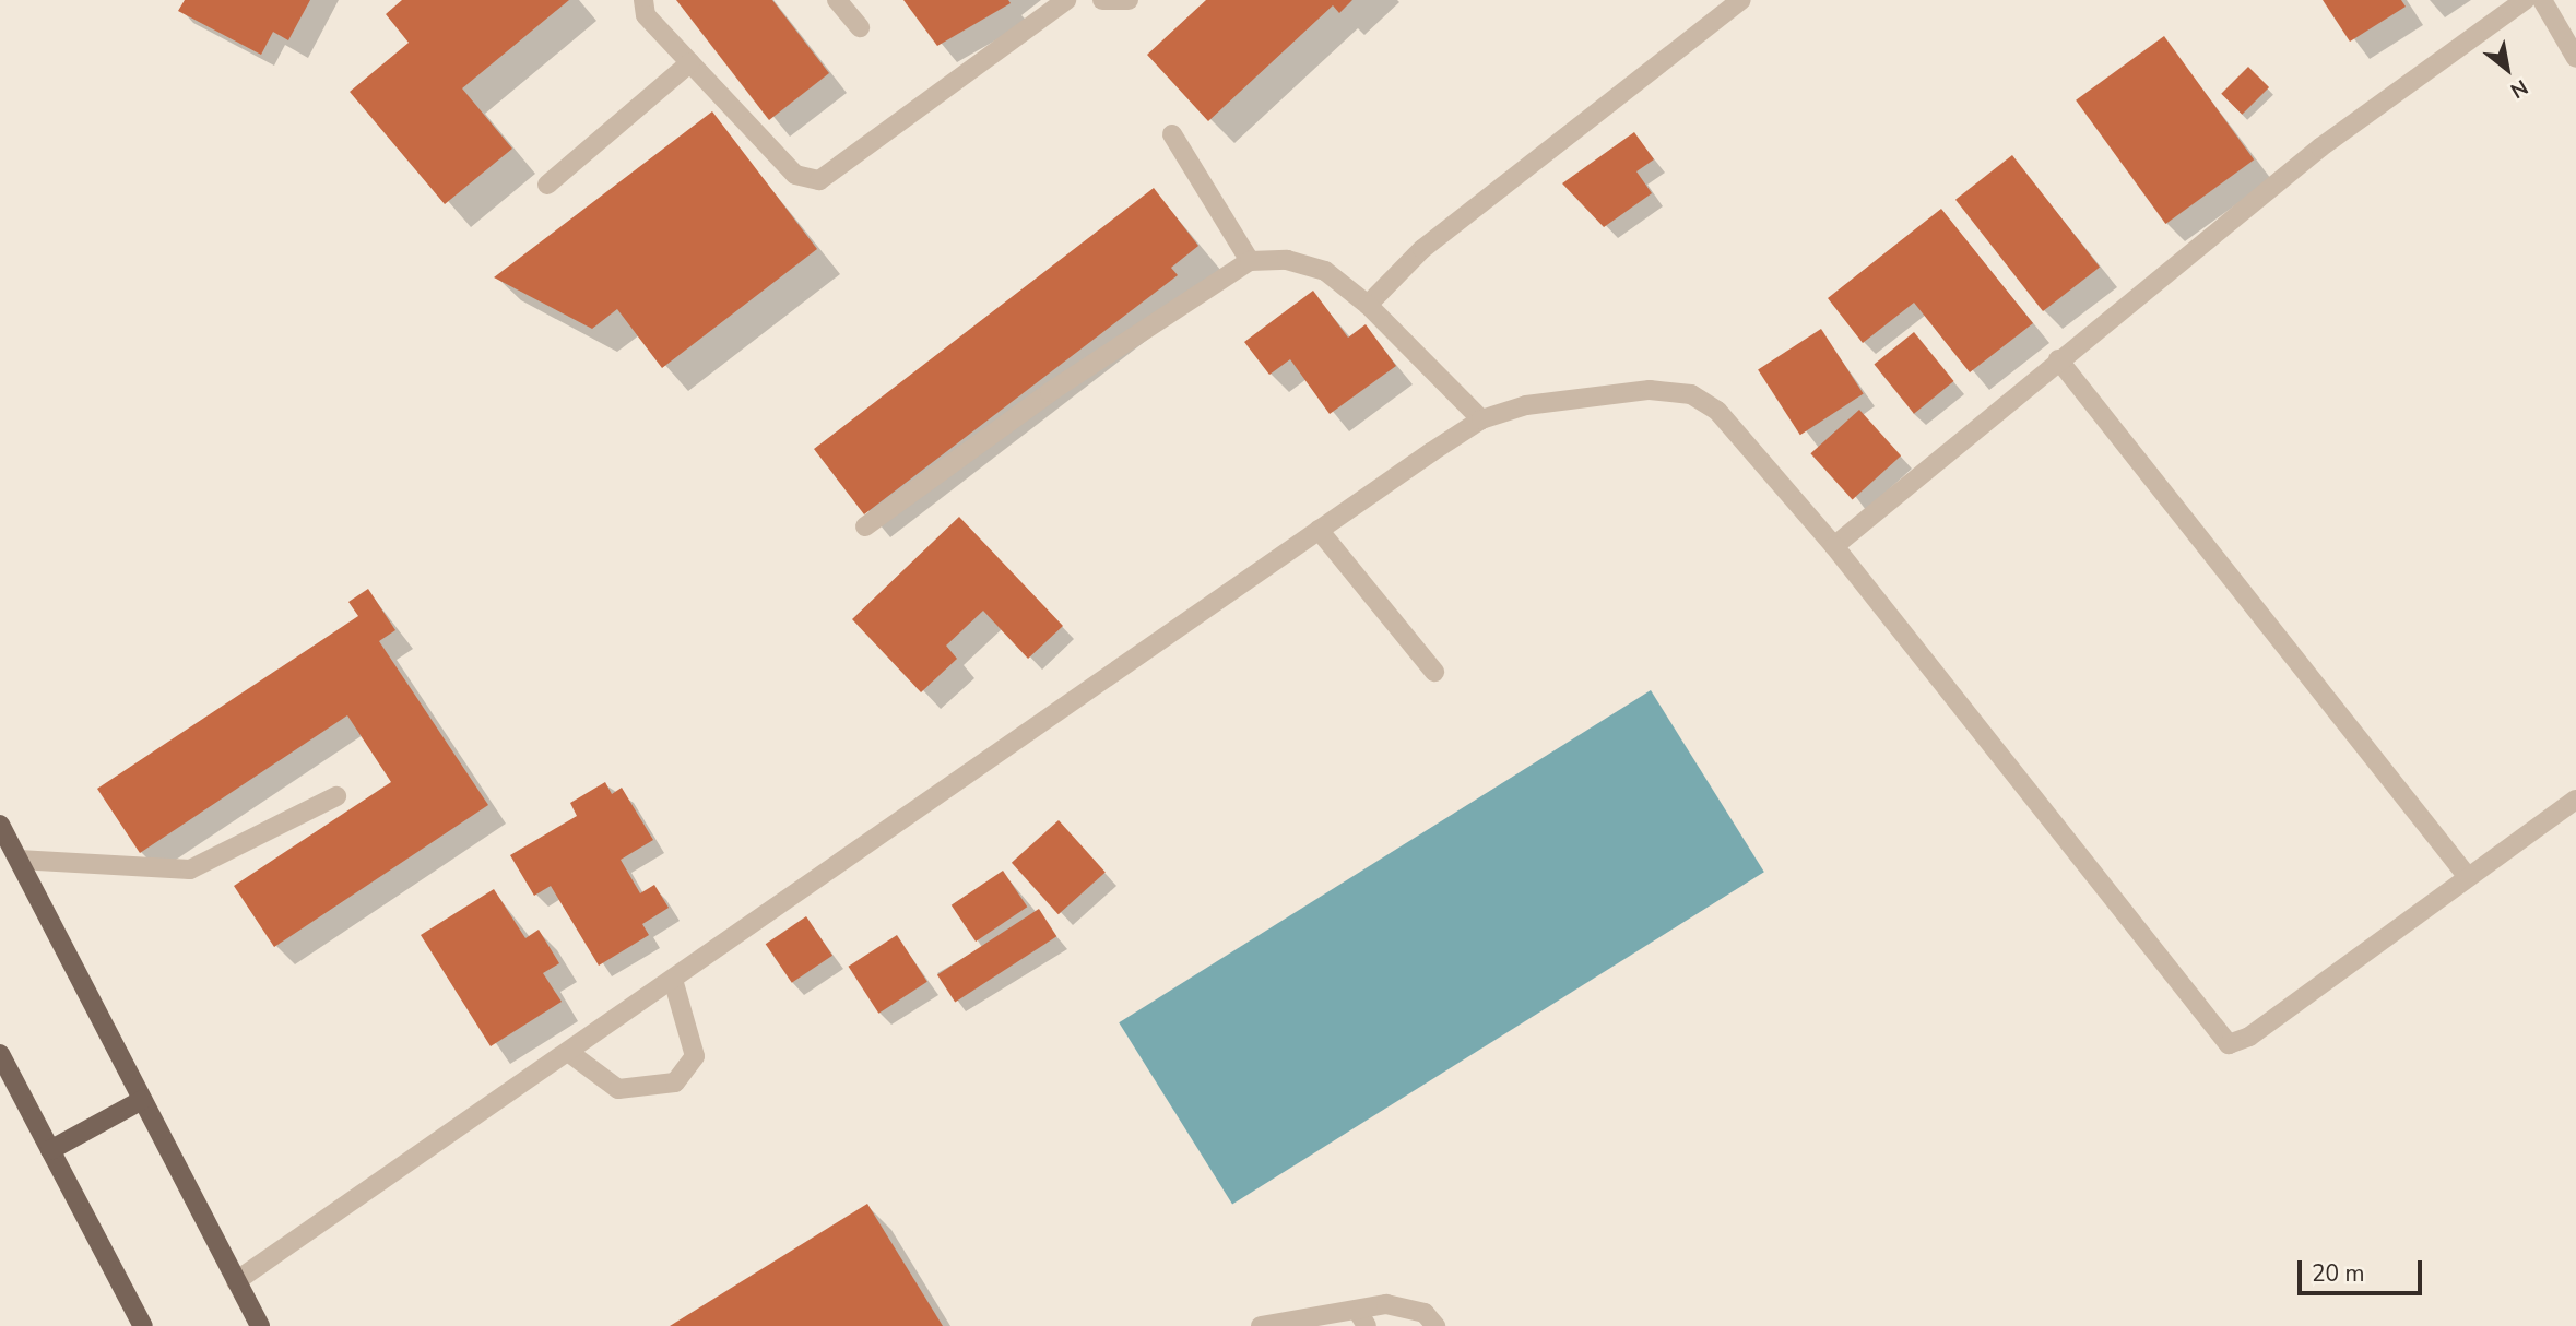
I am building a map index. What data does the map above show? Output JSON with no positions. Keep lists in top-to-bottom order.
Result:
{
  "scale_bar": "20 m",
  "north": "bottom right"
}
